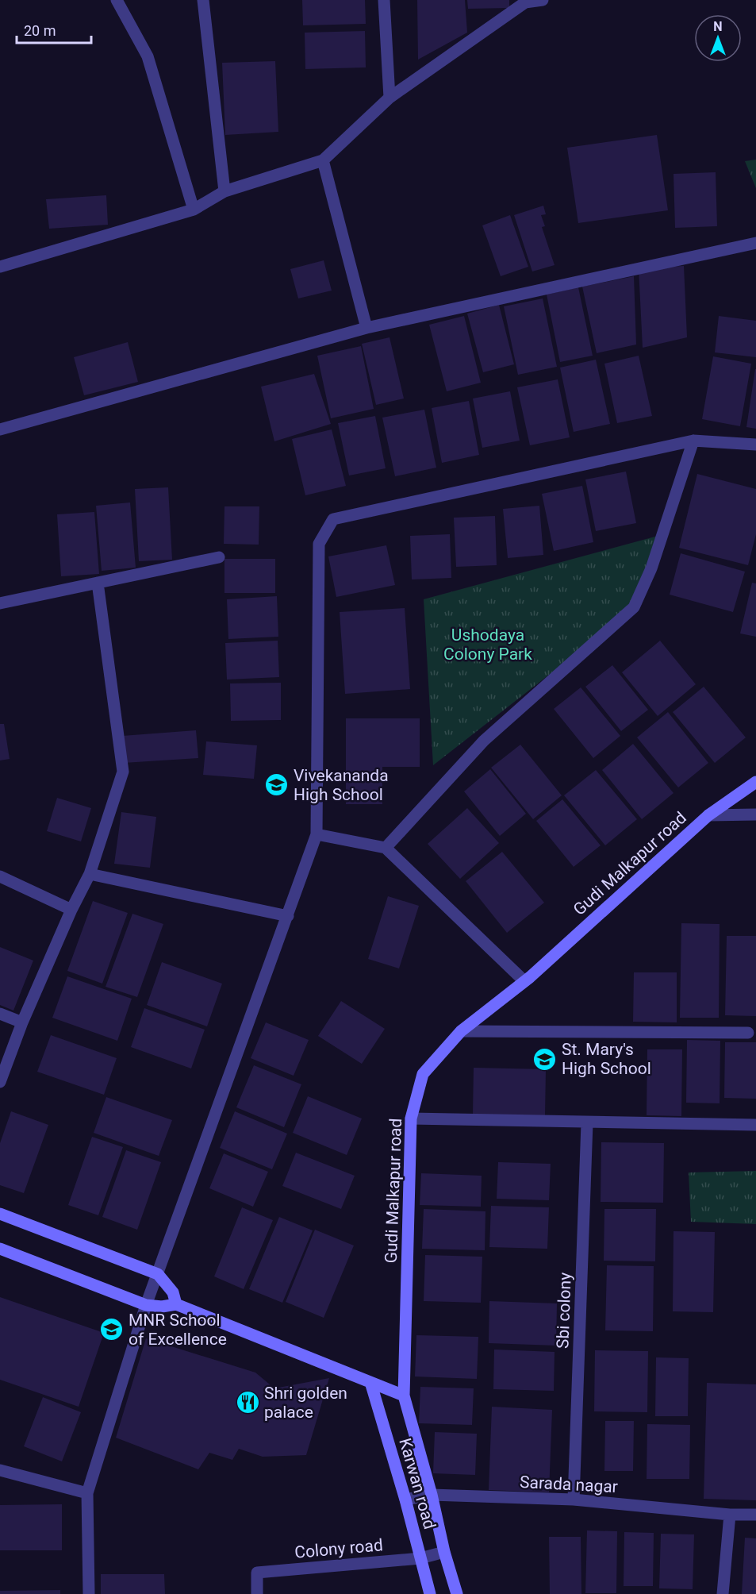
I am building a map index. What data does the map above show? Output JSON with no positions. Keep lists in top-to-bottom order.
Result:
{
  "streets": {
    "street": [
      "Gudi Malkapur road",
      "Sbi colony",
      "Karwan road",
      "Sarada nagar",
      "Colony road"
    ]
  },
  "crossings": [
    ["Gudi Malkapur road", "Karwan road"],
    ["Sbi colony", "Sarada nagar"],
    ["Karwan road", "Sarada nagar"],
    ["Karwan road", "Colony road"]
  ],
  "parks": ["Ushodaya Colony Park"],
  "places": {
    "school or university": ["Vivekananda High School", "St. Mary's High School", "MNR School of Excellence"],
    "restaurant": ["Shri golden palace"]
  },
  "scale_bar": "20 m",
  "north": "top"
}
